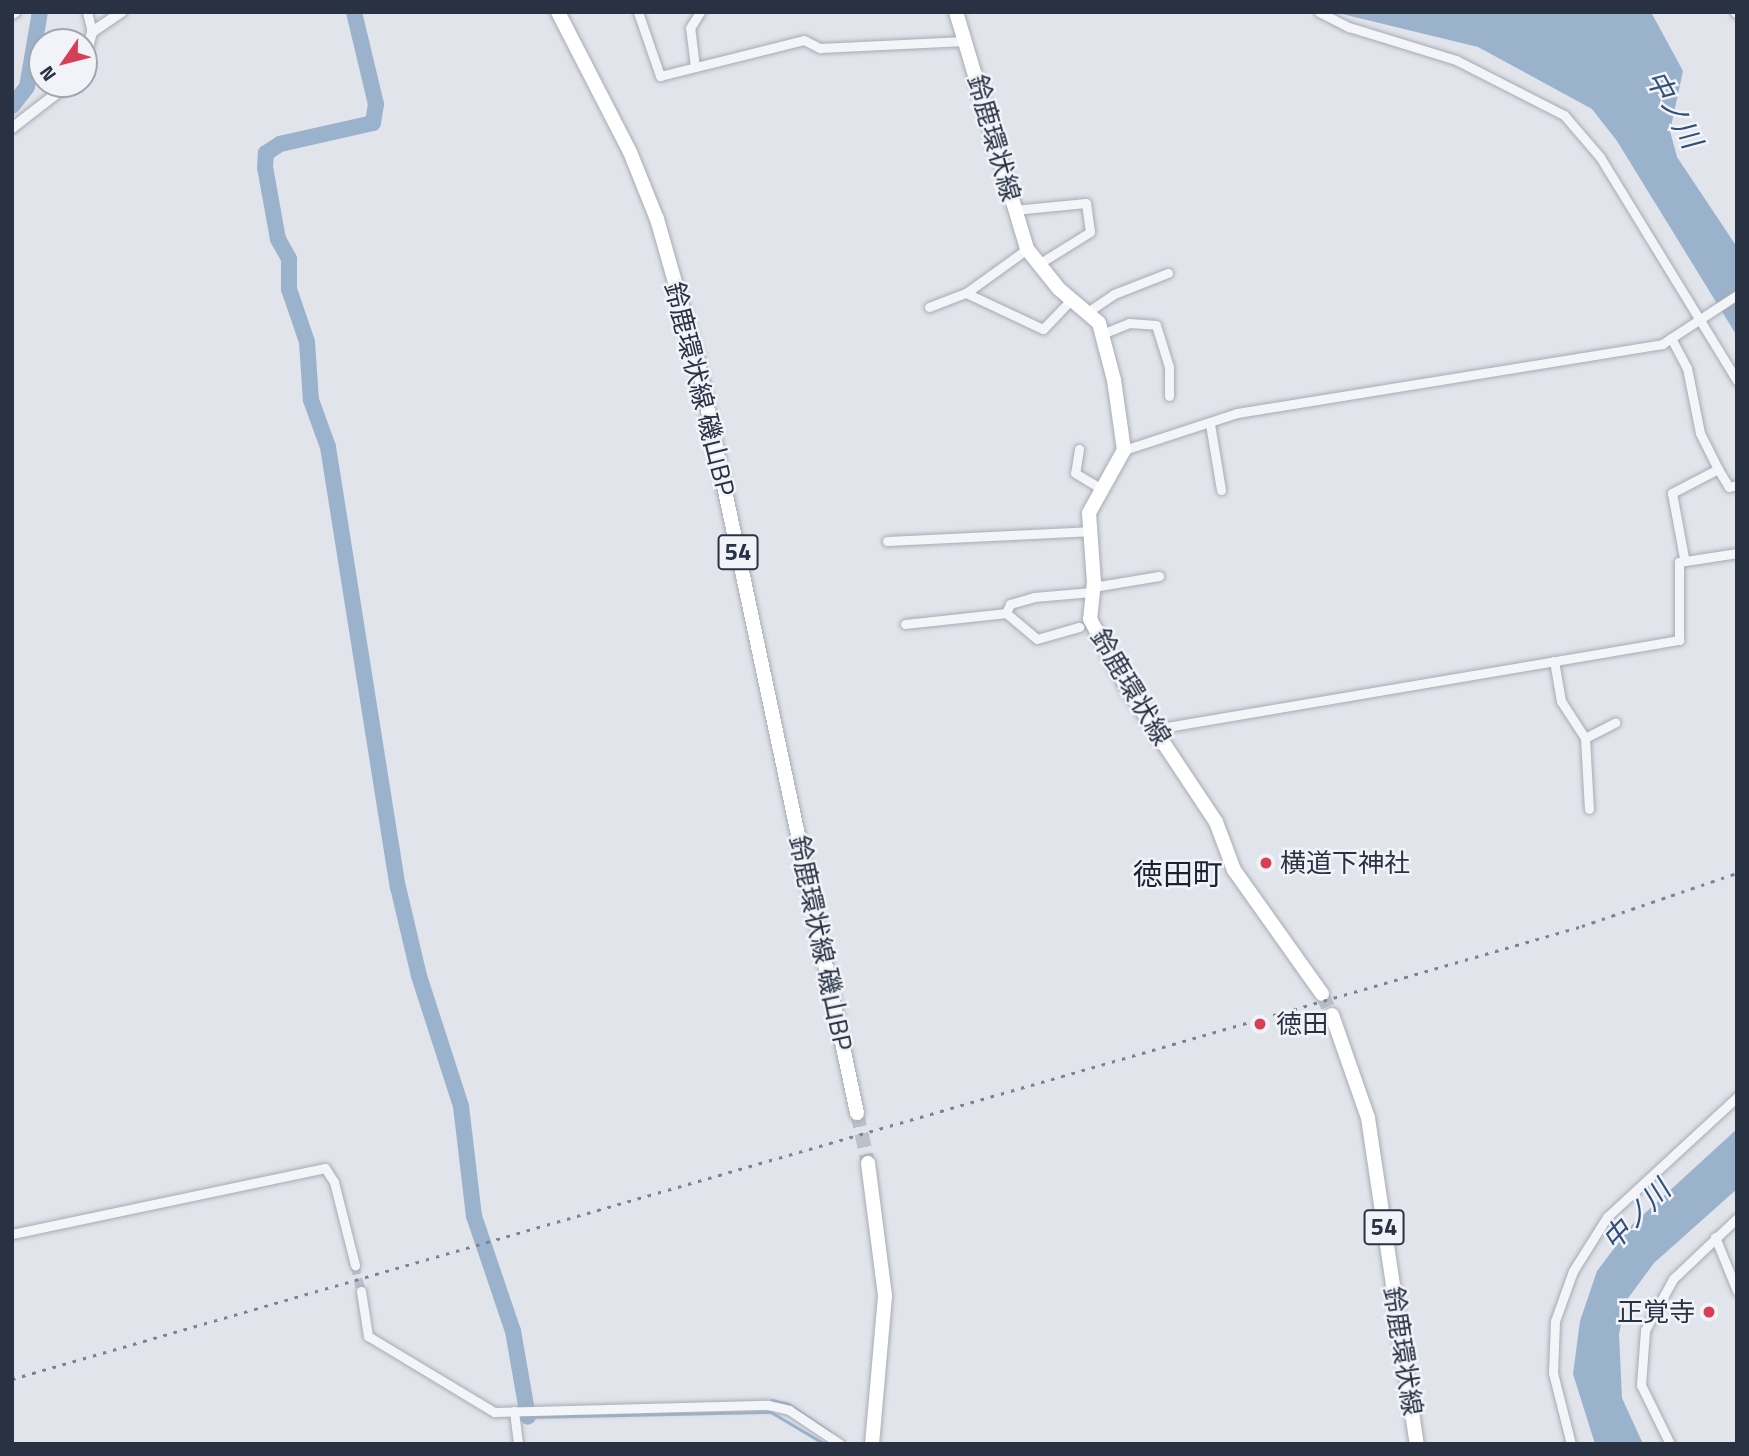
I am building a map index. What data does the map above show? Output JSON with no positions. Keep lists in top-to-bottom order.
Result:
{
  "streets": {
    "main road": ["鈴鹿環状線", "鈴鹿環状線 磯山BP", "54"]
  },
  "districts": ["徳田町"],
  "water": ["中ノ川"],
  "places": ["横道下神社", "徳田", "正覚寺"],
  "north": "bottom left"
}
